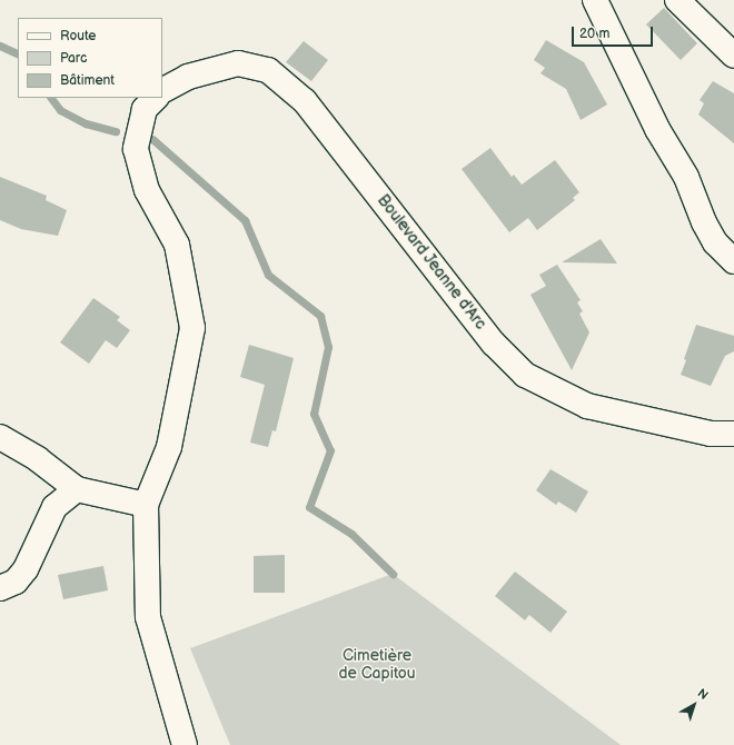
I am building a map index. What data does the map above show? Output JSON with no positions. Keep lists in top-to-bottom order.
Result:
{
  "streets": {
    "street": ["Boulevard Jeanne d'Arc"]
  },
  "parks": ["Cimetière de Capitou"],
  "legend": ["Route", "Parc", "Bâtiment"],
  "scale_bar": "20 m",
  "north": "top right"
}
